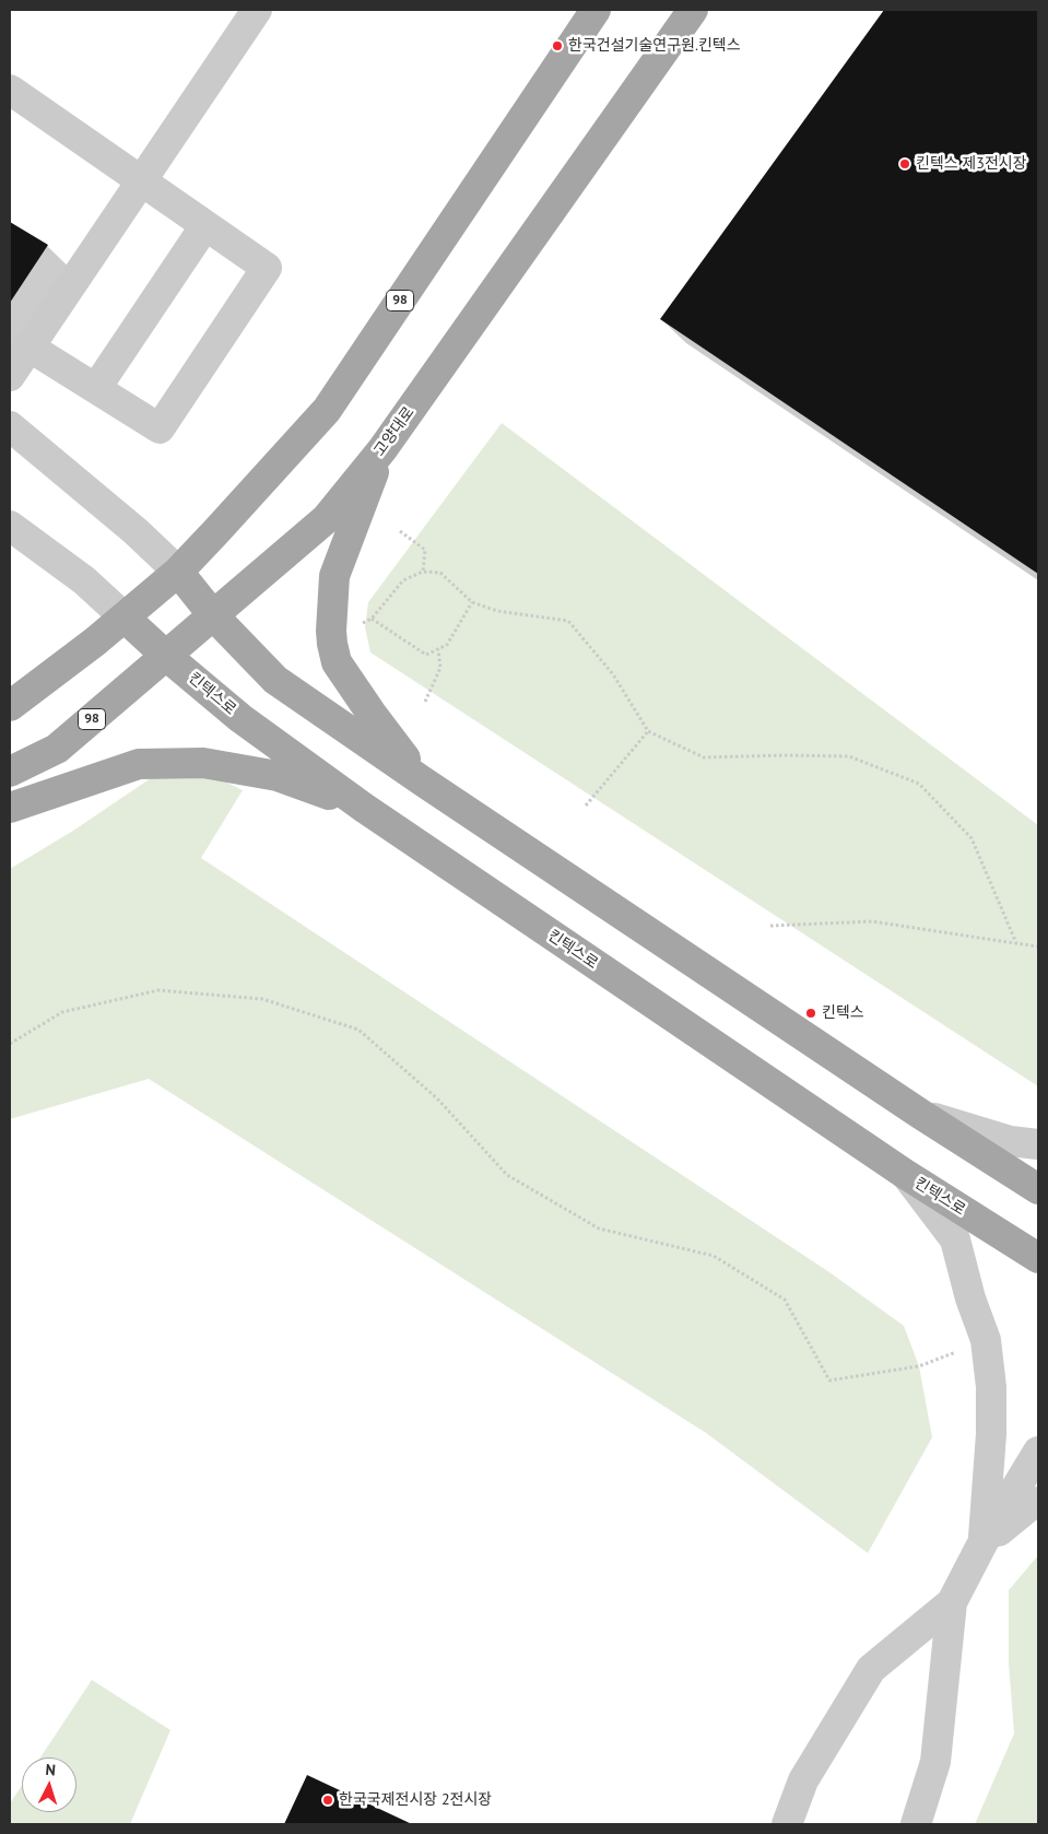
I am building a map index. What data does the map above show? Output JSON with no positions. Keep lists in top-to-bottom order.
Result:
{
  "streets": {
    "main road": ["98", "고양대로", "킨텍스로"]
  },
  "crossings": [
    ["98", "킨텍스로"],
    ["고양대로", "킨텍스로"]
  ],
  "places": [
    "한국건설기술연구원.킨텍스",
    "킨텍스 제3전시장",
    "킨텍스",
    "한국국제전시장 2전시장"
  ],
  "north": "top"
}
